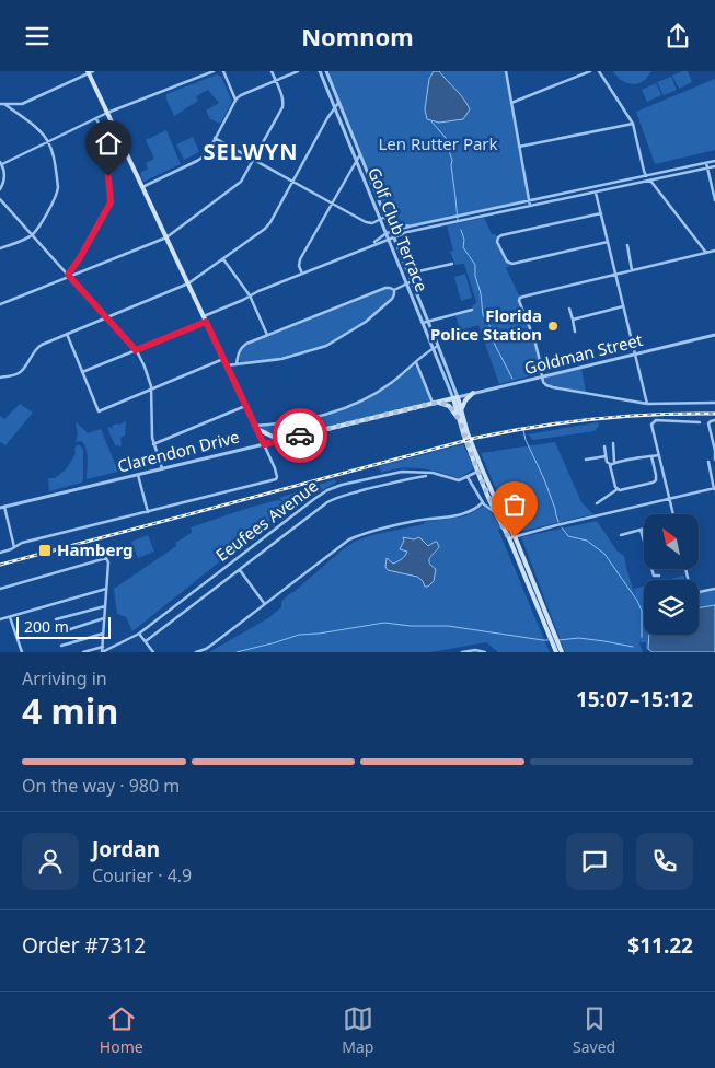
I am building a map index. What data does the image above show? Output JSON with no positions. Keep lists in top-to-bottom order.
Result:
{
  "streets": {
    "main road": ["Clarendon Drive"],
    "street": ["Golf Club Terrace", "Goldman Street", "Eeufees Avenue"]
  },
  "crossings": [
    ["Golf Club Terrace", "Goldman Street"],
    ["Golf Club Terrace", "Clarendon Drive"],
    ["Goldman Street", "Clarendon Drive"]
  ],
  "districts": ["SELWYN"],
  "parks": ["Len Rutter Park"],
  "places": {
    "other": ["Florida Police Station"],
    "transit": ["Hamberg"]
  },
  "scale_bar": "200 m",
  "north": "top left",
  "page": {
    "header": "Nomnom",
    "scale": "200 m",
    "heading": ["4 min", "Arriving in", "15:07–15:12"],
    "panel": [
      "Jordan",
      "Courier · 4.9",
      "Order #7312",
      "$11.22"
    ],
    "bar": "On the way · 980 m",
    "tabs": ["Home", "Map", "Saved"]
  }
}
